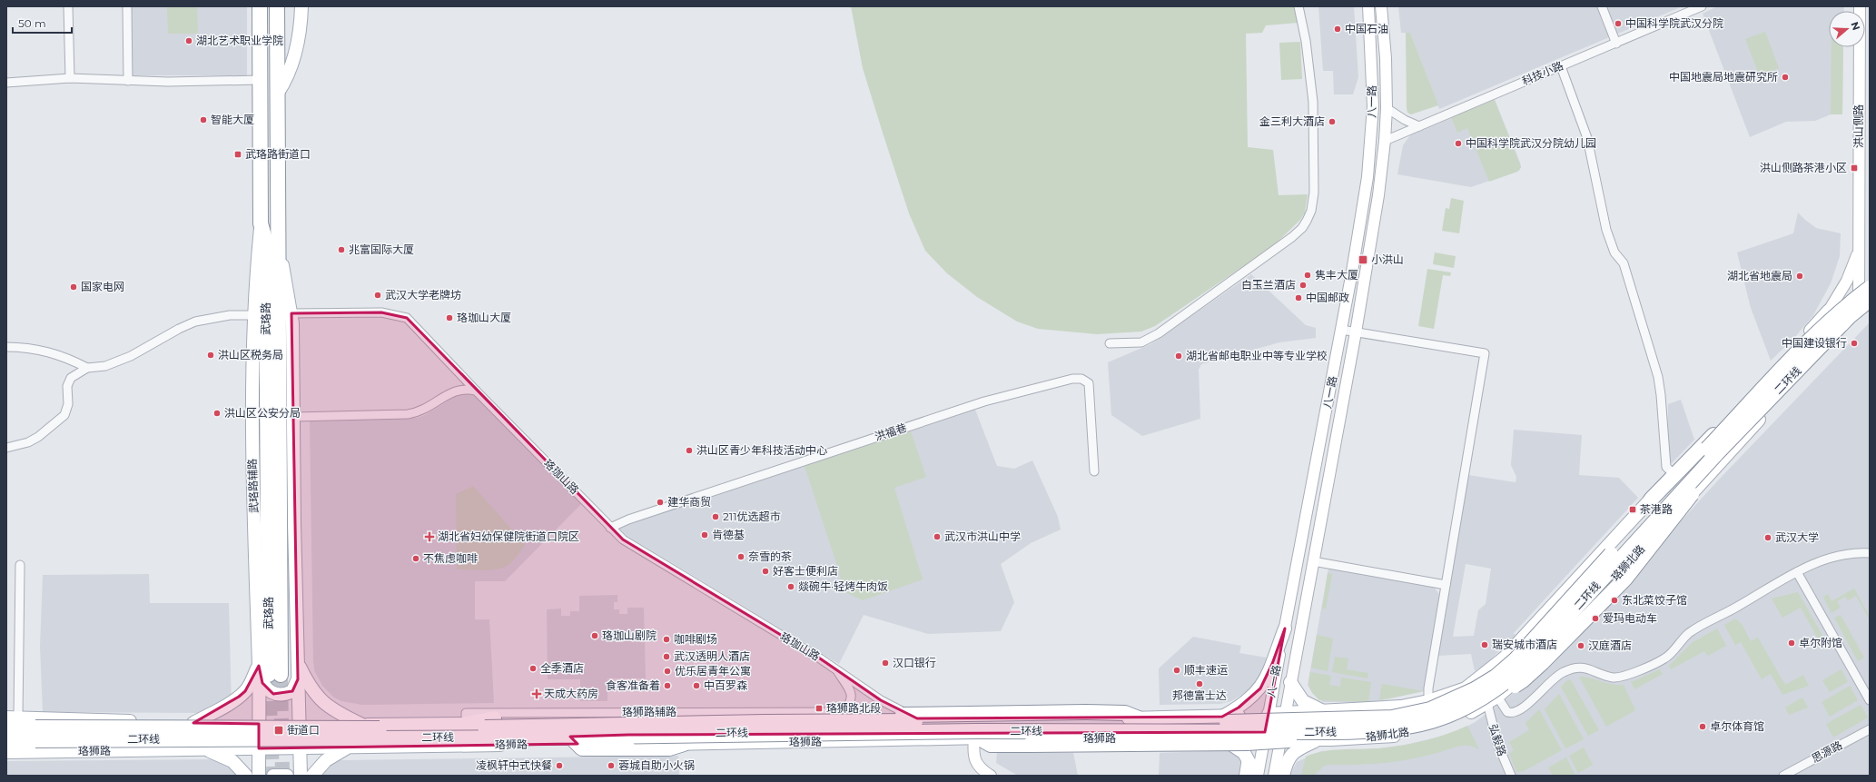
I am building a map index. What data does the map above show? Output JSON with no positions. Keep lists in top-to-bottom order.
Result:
{
  "streets": {
    "highway": ["武珞路", "二环线"],
    "main road": [
      "八一路",
      "洪山侧路",
      "武珞路辅路",
      "珞狮北路",
      "珞狮路"
    ],
    "street": [
      "科技小路",
      "洪福巷",
      "珞珈山路",
      "弘毅路",
      "思源路"
    ]
  },
  "crossings": [
    ["科技小路", "八一路"],
    ["八一路", "珞狮北路"],
    ["八一路", "珞狮路"],
    ["洪山侧路", "珞狮北路"],
    ["武珞路", "武珞路辅路"],
    ["洪福巷", "珞珈山路"],
    ["珞珈山路", "珞狮路"],
    ["武珞路辅路", "珞狮路"],
    ["珞狮北路", "珞狮路"],
    ["珞狮北路", "弘毅路"]
  ],
  "places": {
    "other": [
      "中国科学院武汉分院",
      "中国石油",
      "湖北艺术职业学院",
      "中国地震局地震研究所",
      "智能大厦",
      "金三利大酒店",
      "中国科学院武汉分院幼儿园",
      "兆富国际大厦",
      "隽丰大厦",
      "湖北省地震局",
      "白玉兰酒店",
      "国家电网",
      "武汉大学老牌坊",
      "中国邮政",
      "珞珈山大厦",
      "中国建设银行",
      "洪山区税务局",
      "湖北省邮电职业中等专业学校",
      "洪山区公安分局",
      "洪山区青少年科技活动中心",
      "建华商贸",
      "211优选超市",
      "肯德基",
      "武汉市洪山中学",
      "武汉大学",
      "奈雪的茶",
      "不焦虑咖啡",
      "好客士便利店",
      "燚碗牛·轻烤牛肉饭",
      "东北菜饺子馆",
      "爱玛电动车",
      "珞珈山剧院",
      "咖啡剧场",
      "卓尔附馆",
      "瑞安城市酒店",
      "汉庭酒店",
      "武汉透明人酒店",
      "汉口银行",
      "全季酒店",
      "顺丰速运",
      "优乐居青年公寓",
      "邦德富士达",
      "食客准备着",
      "中百罗森",
      "卓尔体育馆",
      "凌枫轩中式快餐",
      "蓉城自助小火锅"
    ],
    "transit": [
      "武珞路街道口",
      "洪山侧路茶港小区",
      "小洪山",
      "茶港路",
      "珞狮路北段",
      "街道口"
    ],
    "health": ["湖北省妇幼保健院街道口院区", "天成大药房"]
  },
  "scale_bar": "50 m",
  "north": "right"
}
